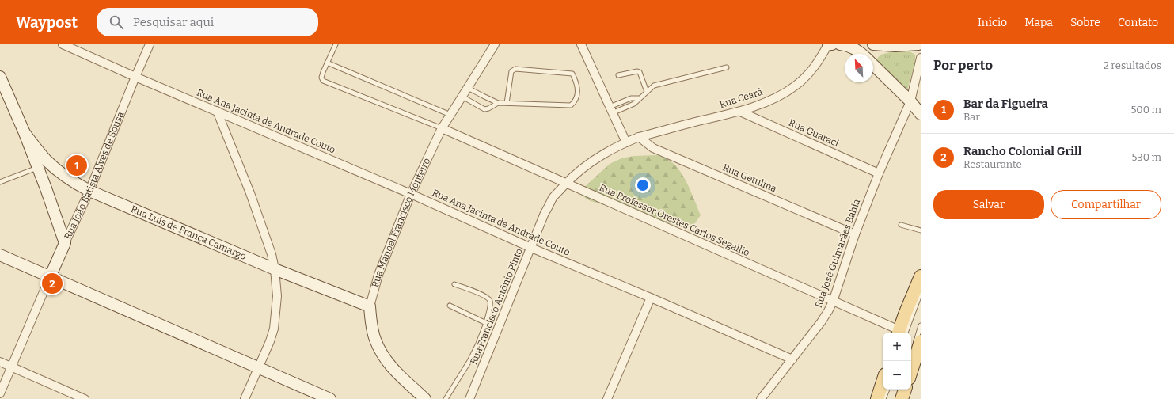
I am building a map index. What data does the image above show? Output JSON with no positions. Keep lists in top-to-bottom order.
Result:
{
  "streets": {
    "street": [
      "Rua Ceará",
      "Rua Ana Jacinta de Andrade Couto",
      "Rua Guaraci",
      "Rua João Batista Alves de Sousa",
      "Rua Getulina",
      "Rua Professor Orestes Carlos Segallio",
      "Rua Manoel Francisco Monteiro",
      "Rua Luis de França Camargo",
      "Rua José Guimarães Bahia",
      "Rua Francisco Antônio Pinto"
    ]
  },
  "crossings": [
    ["Rua Ceará", "Rua Guaraci"],
    ["Rua Ceará", "Rua Getulina"],
    ["Rua Ceará", "Rua Francisco Antônio Pinto"],
    ["Rua Ana Jacinta de Andrade Couto", "Rua João Batista Alves de Sousa"],
    ["Rua Ana Jacinta de Andrade Couto", "Rua Manoel Francisco Monteiro"],
    ["Rua Ana Jacinta de Andrade Couto", "Rua José Guimarães Bahia"],
    ["Rua Ana Jacinta de Andrade Couto", "Rua Francisco Antônio Pinto"],
    ["Rua Guaraci", "Rua José Guimarães Bahia"],
    ["Rua João Batista Alves de Sousa", "Rua Luis de França Camargo"],
    ["Rua Getulina", "Rua José Guimarães Bahia"],
    ["Rua Getulina", "Rua Francisco Antônio Pinto"],
    ["Rua Professor Orestes Carlos Segallio", "Rua Manoel Francisco Monteiro"],
    ["Rua Professor Orestes Carlos Segallio", "Rua José Guimarães Bahia"],
    ["Rua Professor Orestes Carlos Segallio", "Rua Francisco Antônio Pinto"],
    ["Rua Manoel Francisco Monteiro", "Rua Luis de França Camargo"]
  ],
  "north": "top left",
  "page": {
    "header": "Waypost",
    "search": "Pesquisar aqui",
    "nav": [
      "Início",
      "Mapa",
      "Sobre",
      "Contato"
    ],
    "heading": ["Por perto", "2 resultados"],
    "list": [
      {
        "mark": "1",
        "name": "Bar da Figueira",
        "note": "Bar",
        "value": "500 m"
      },
      {
        "mark": "2",
        "name": "Rancho Colonial Grill",
        "note": "Restaurante",
        "value": "530 m"
      }
    ],
    "pins": ["1", "2"],
    "buttons": ["Salvar", "Compartilhar"],
    "map_buttons": ["+", "−"]
  }
}
